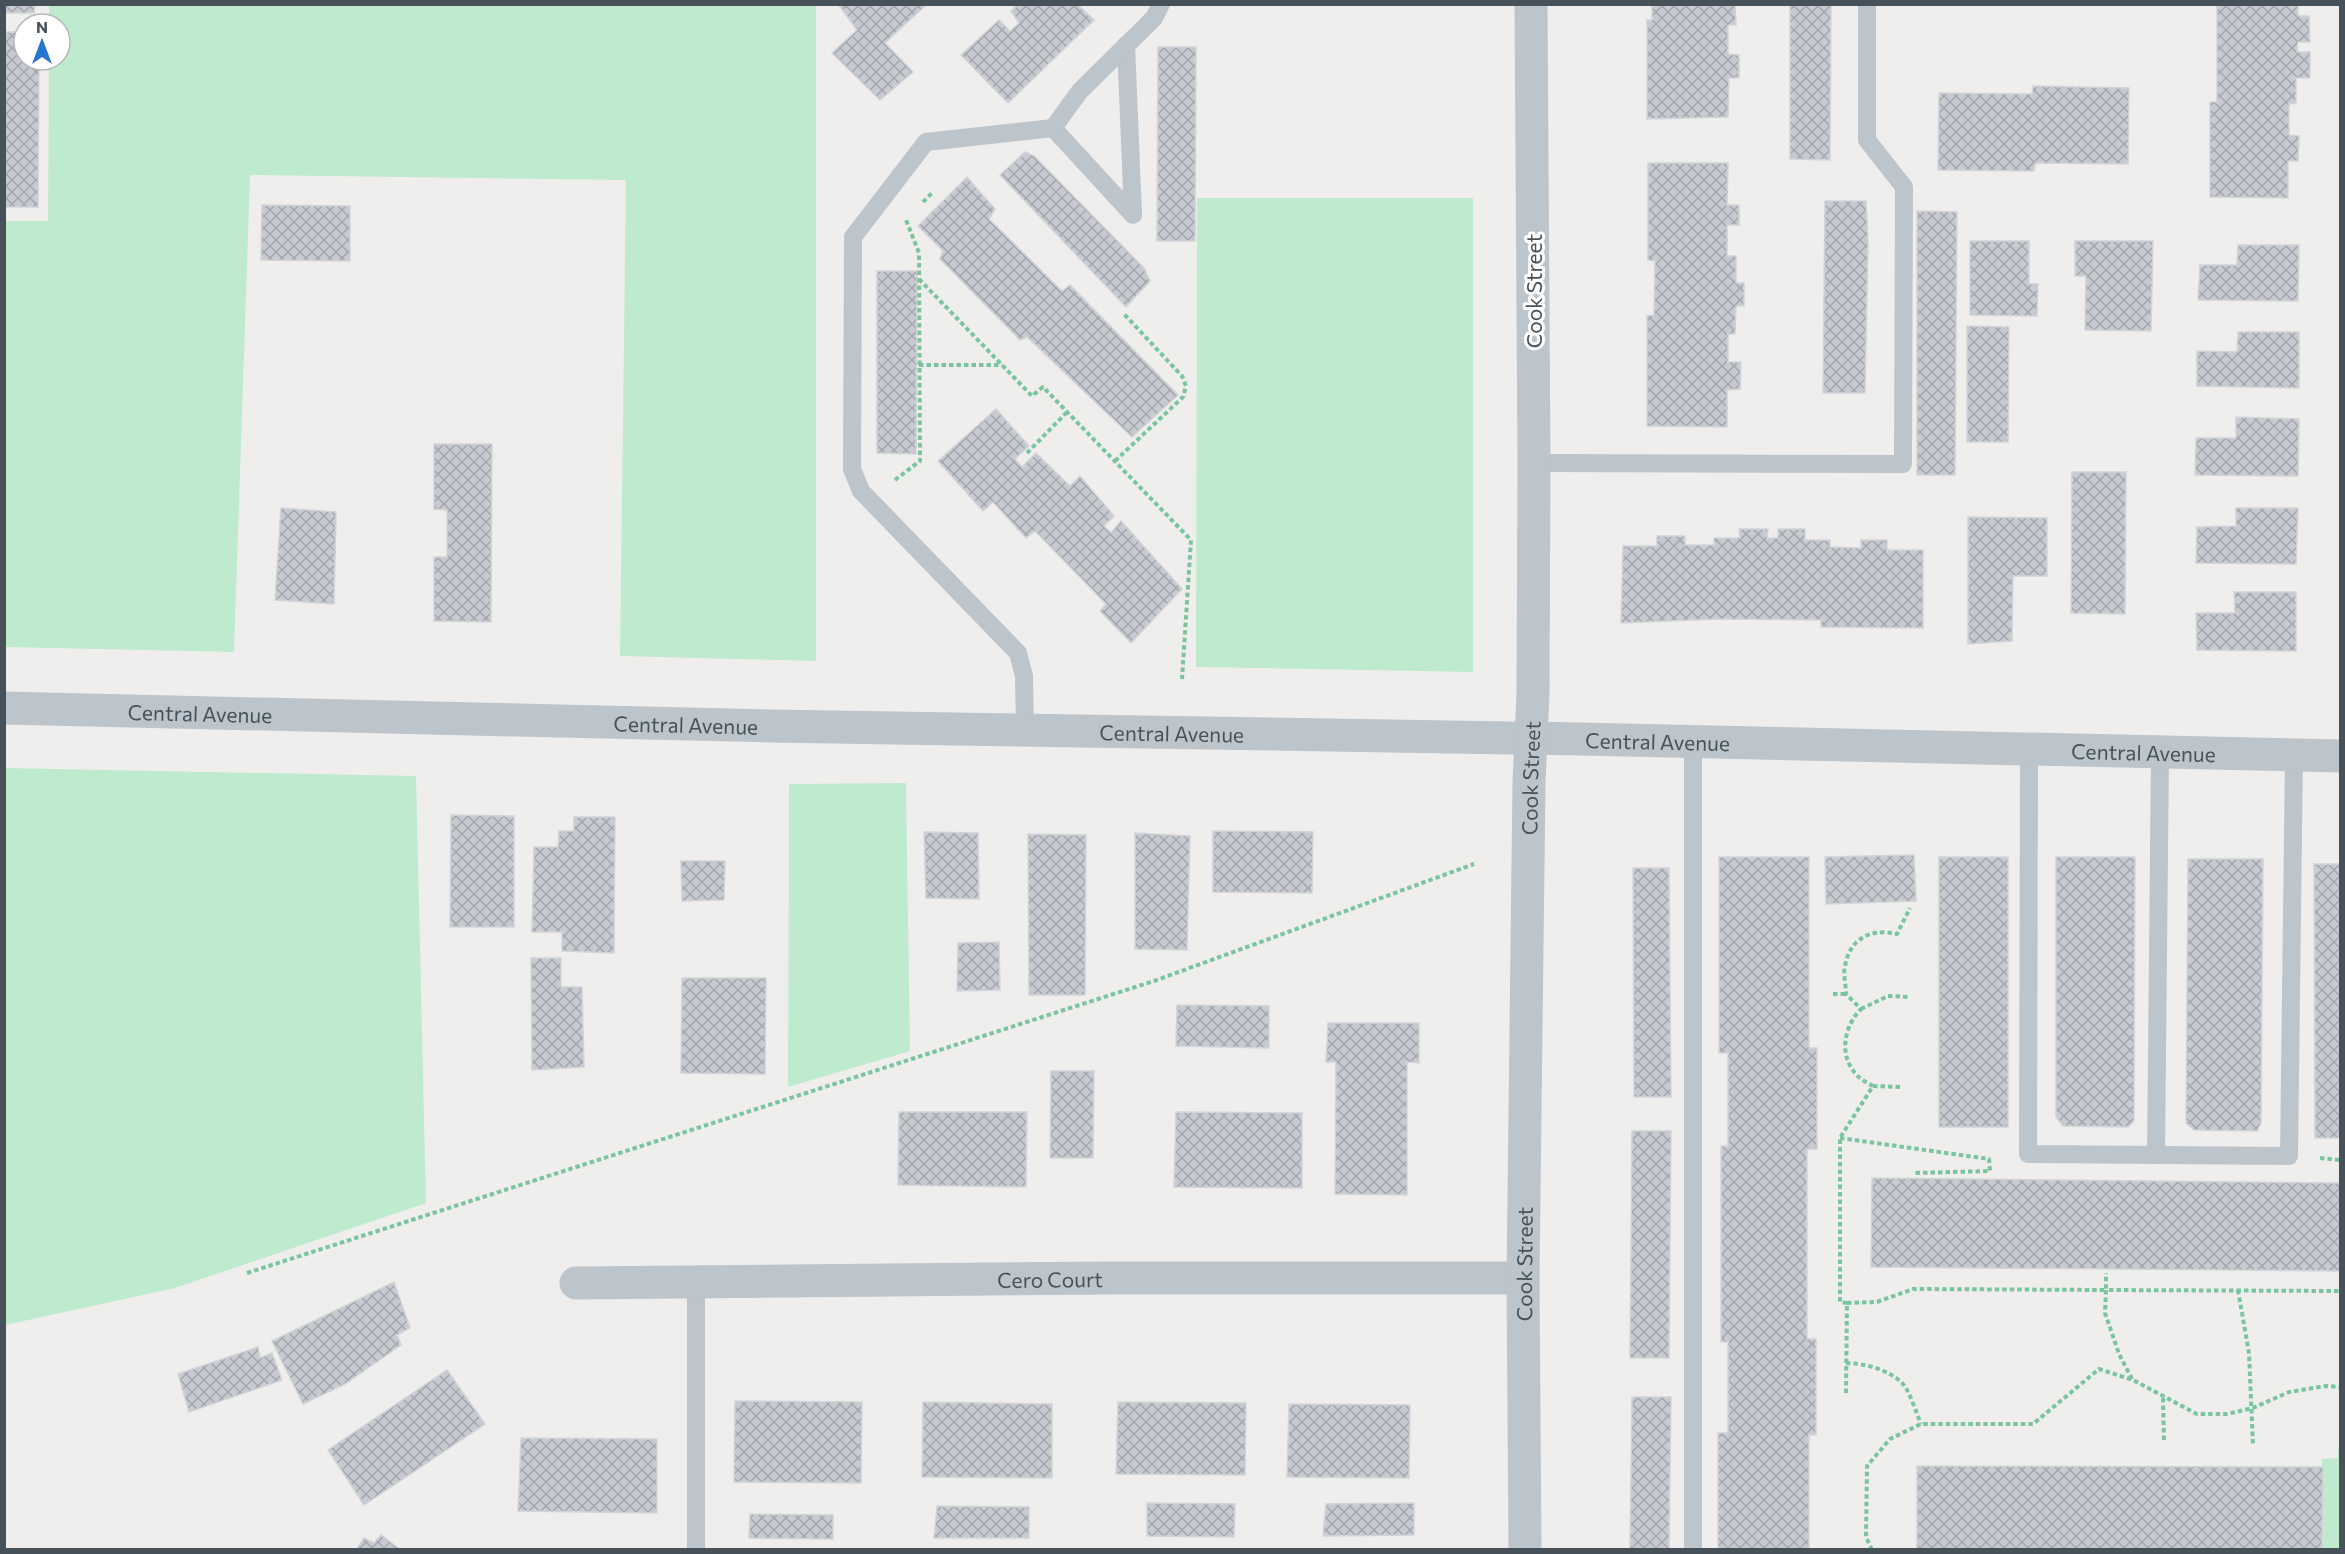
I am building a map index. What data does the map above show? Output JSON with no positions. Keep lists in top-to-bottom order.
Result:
{
  "streets": {
    "street": ["Cook Street", "Central Avenue", "Cero Court"]
  },
  "crossings": [
    ["Cook Street", "Central Avenue"],
    ["Cook Street", "Cero Court"]
  ],
  "north": "top"
}
